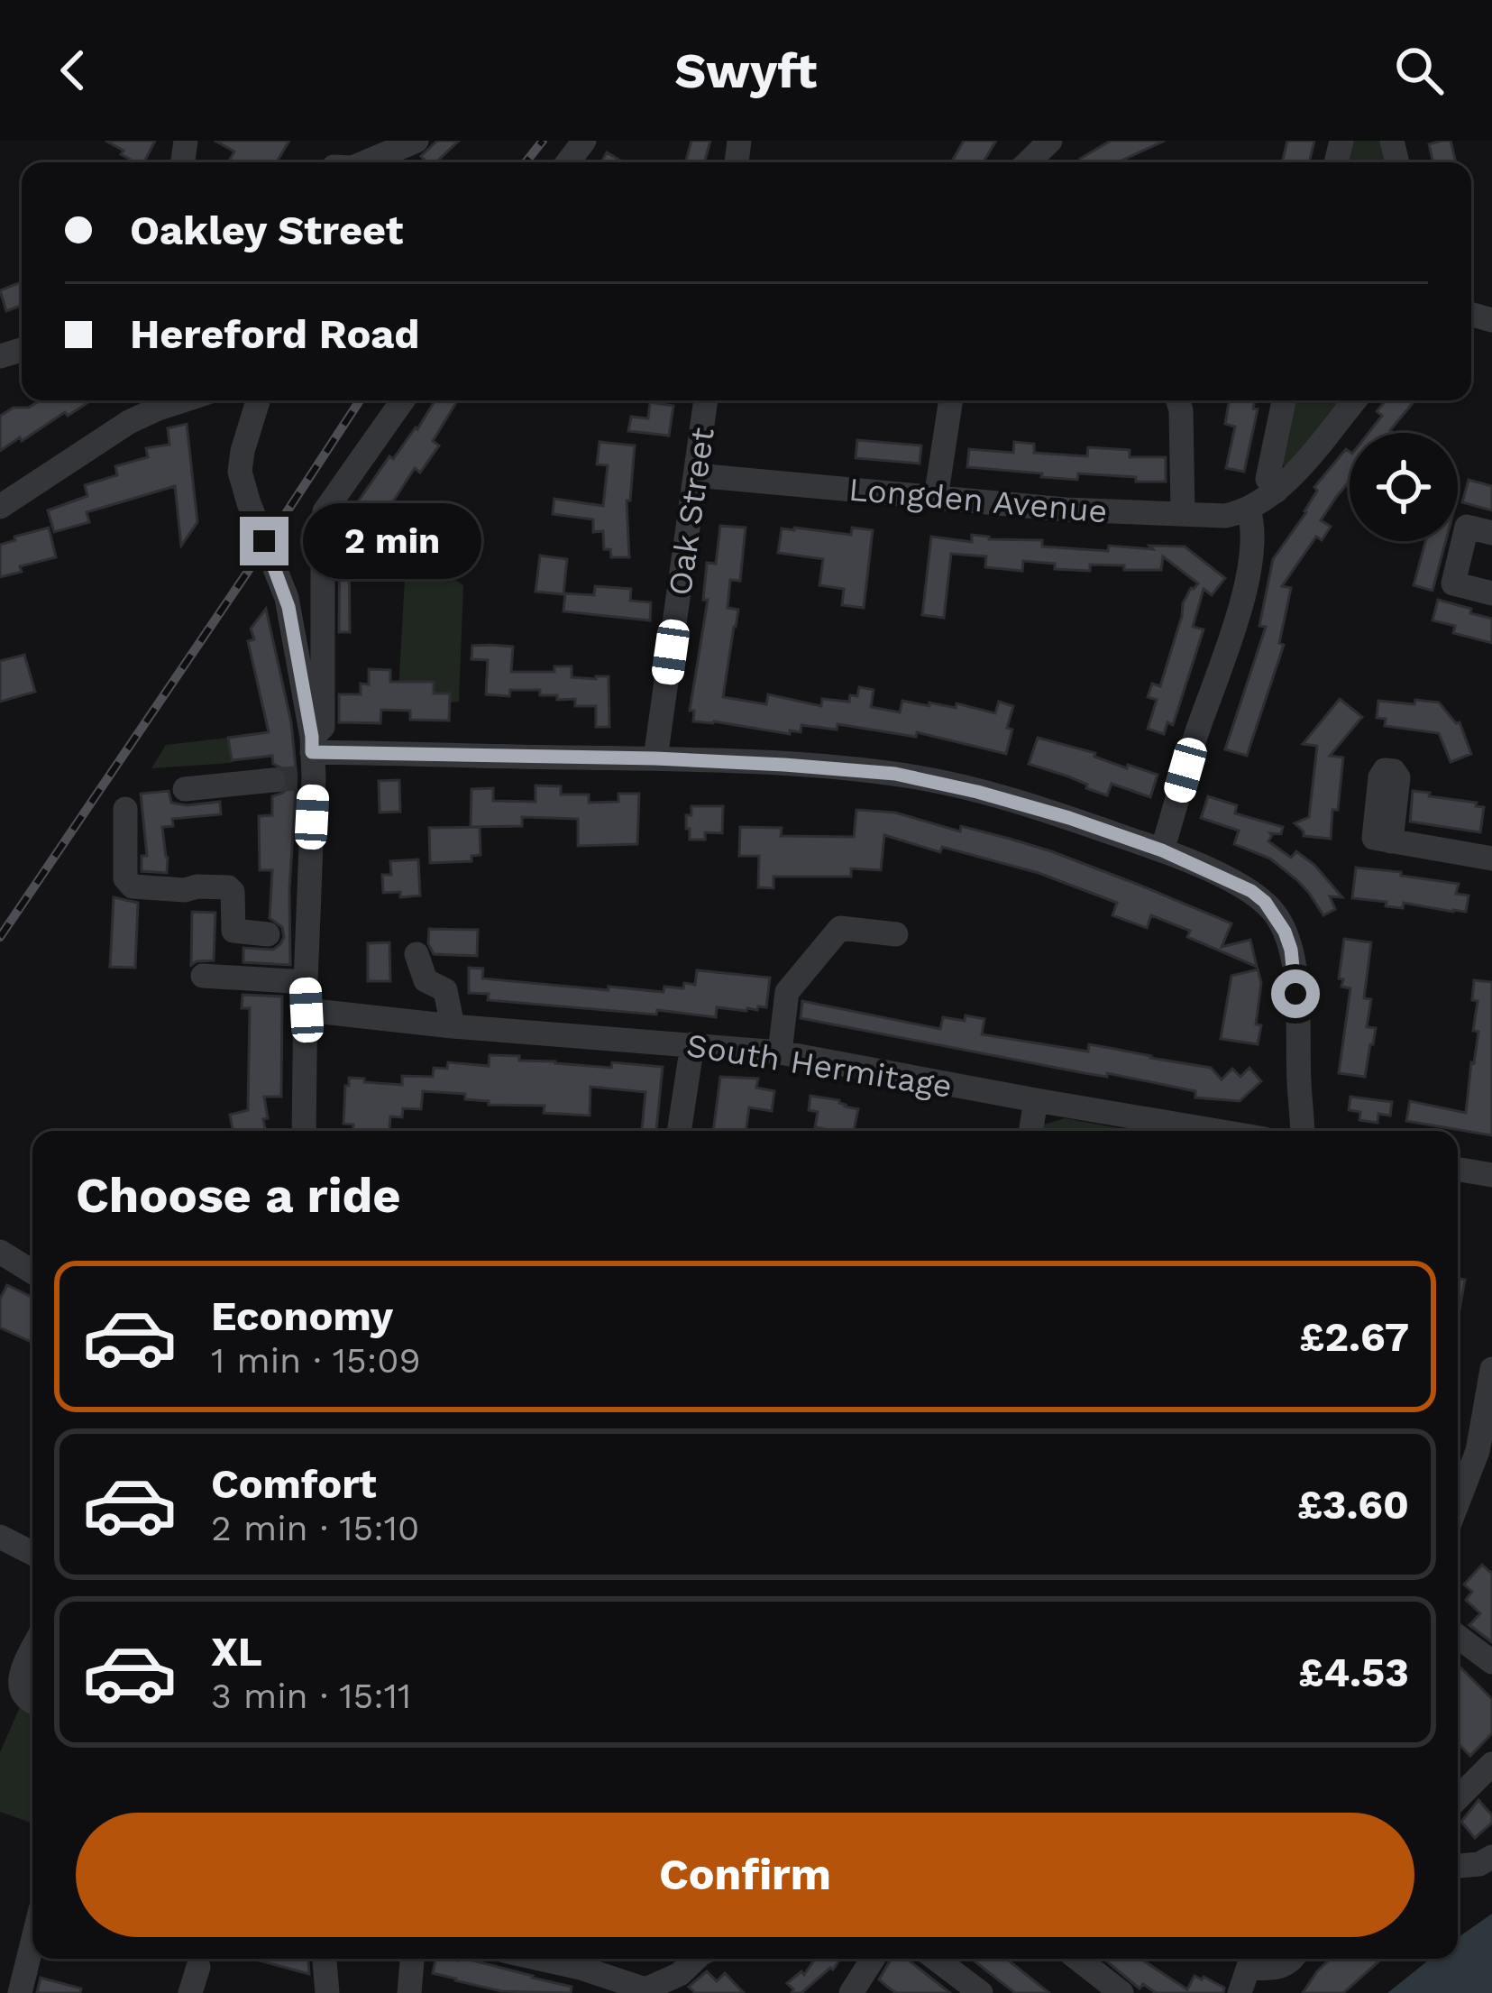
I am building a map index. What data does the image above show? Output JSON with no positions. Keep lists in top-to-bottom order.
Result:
{
  "streets": {
    "street": ["Longden Avenue", "Oak Street", "South Hermitage"]
  },
  "crossings": [
    ["Longden Avenue", "Oak Street"]
  ],
  "page": {
    "header": "Swyft",
    "banner": ["Oakley Street", "Hereford Road"],
    "bubble": "2 min",
    "heading": "Choose a ride",
    "list": [
      {
        "name": "Economy",
        "note": "1 min · 15:09",
        "value": "£2.67"
      },
      {
        "name": "Comfort",
        "note": "2 min · 15:10",
        "value": "£3.60"
      },
      {
        "name": "XL",
        "note": "3 min · 15:11",
        "value": "£4.53"
      }
    ],
    "buttons": "Confirm"
  }
}
